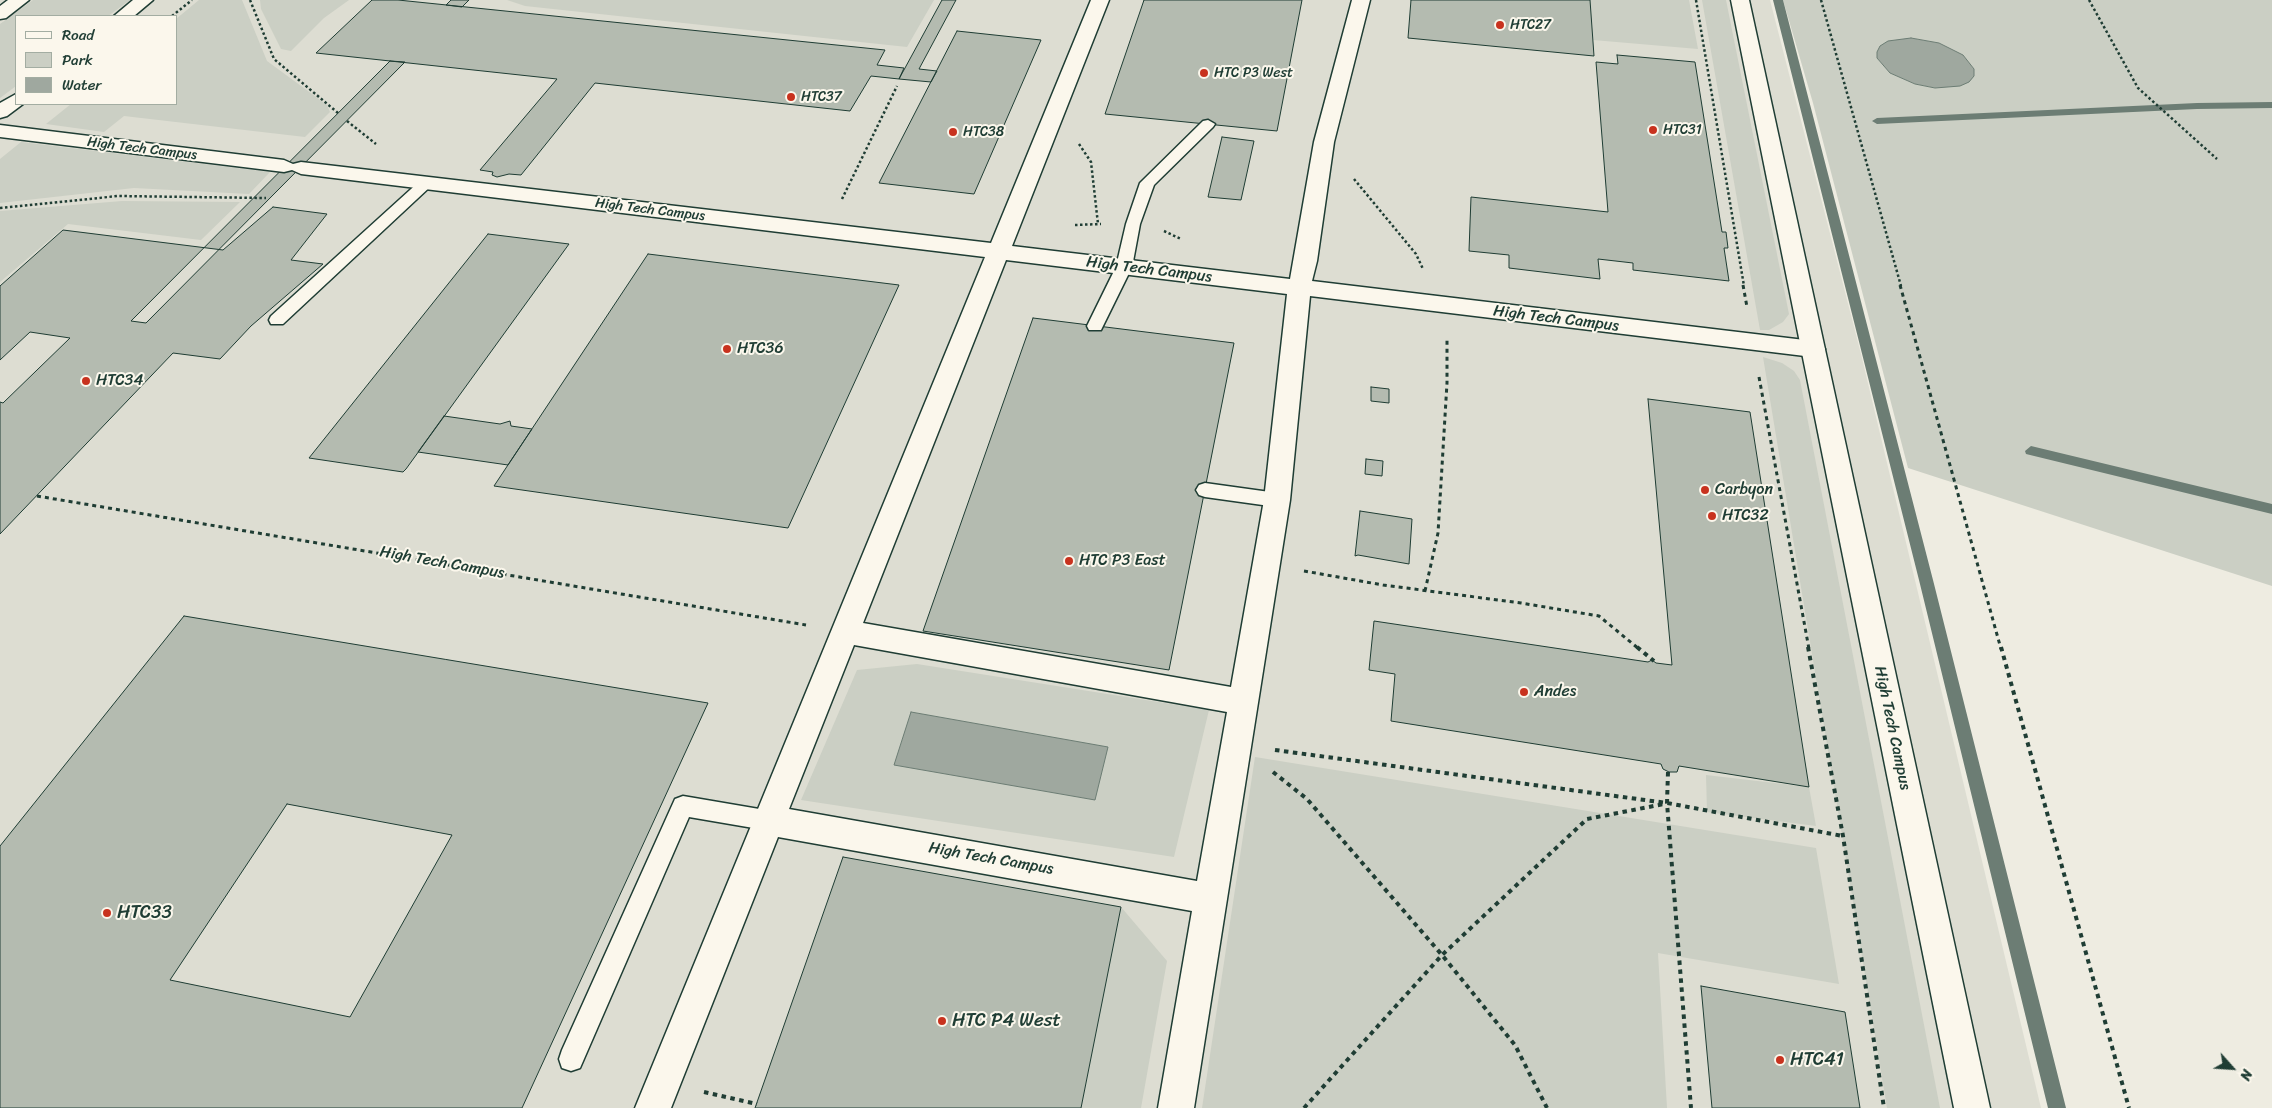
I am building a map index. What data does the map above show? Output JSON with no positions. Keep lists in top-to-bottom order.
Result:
{
  "streets": {
    "street": ["High Tech Campus"]
  },
  "places": [
    "HTC27",
    "HTC P3 West",
    "HTC37",
    "HTC31",
    "HTC38",
    "HTC36",
    "HTC34",
    "Carbyon",
    "HTC32",
    "HTC P3 East",
    "Andes",
    "HTC33",
    "HTC P4 West",
    "HTC41"
  ],
  "legend": ["Road", "Park", "Water"],
  "north": "bottom right"
}
